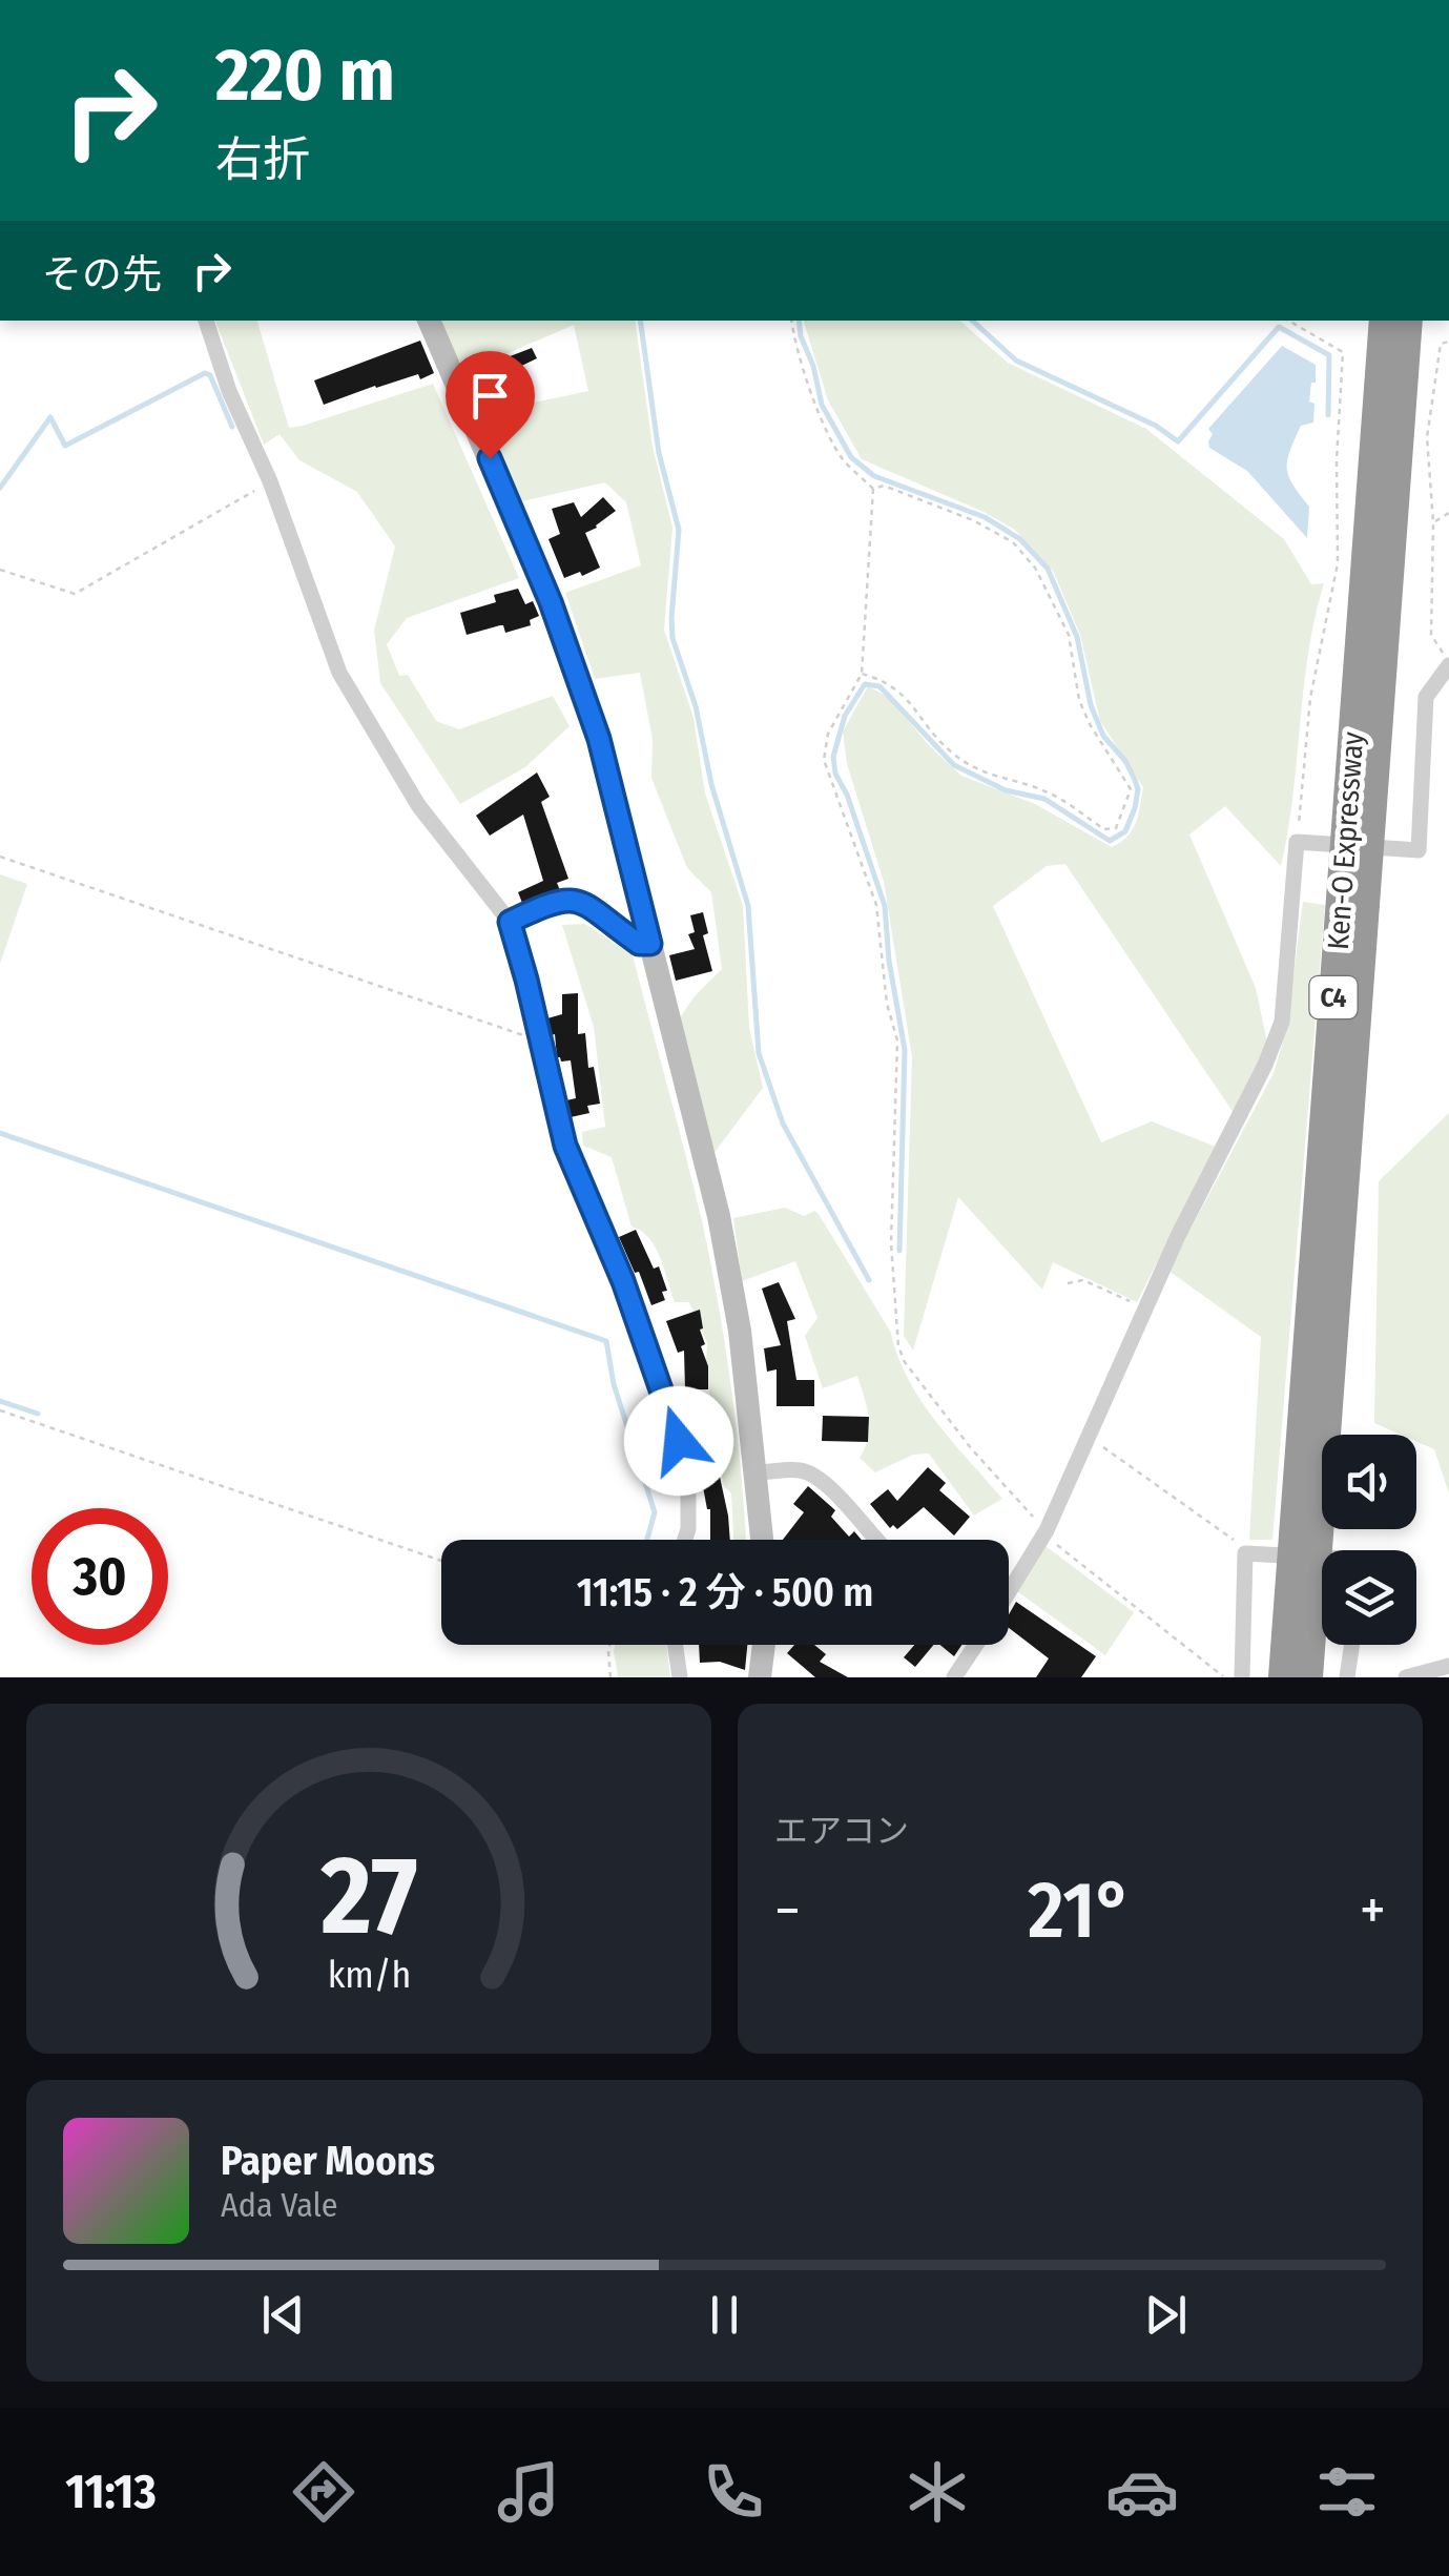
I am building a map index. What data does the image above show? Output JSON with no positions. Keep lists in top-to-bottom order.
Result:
{
  "streets": {
    "highway": ["Ken-O Expressway", "C4"]
  },
  "page": {
    "turn": ["220 m", "右折"],
    "then": "その先",
    "limit": "30",
    "trip": "11:15 · 2 分 · 500 m",
    "tile": "エアコン",
    "heat": ["−", "21°", "+"],
    "song": ["Paper Moons", "Ada Vale"],
    "tabs": "11:13",
    "gauge": ["27", "km/h"]
  }
}
